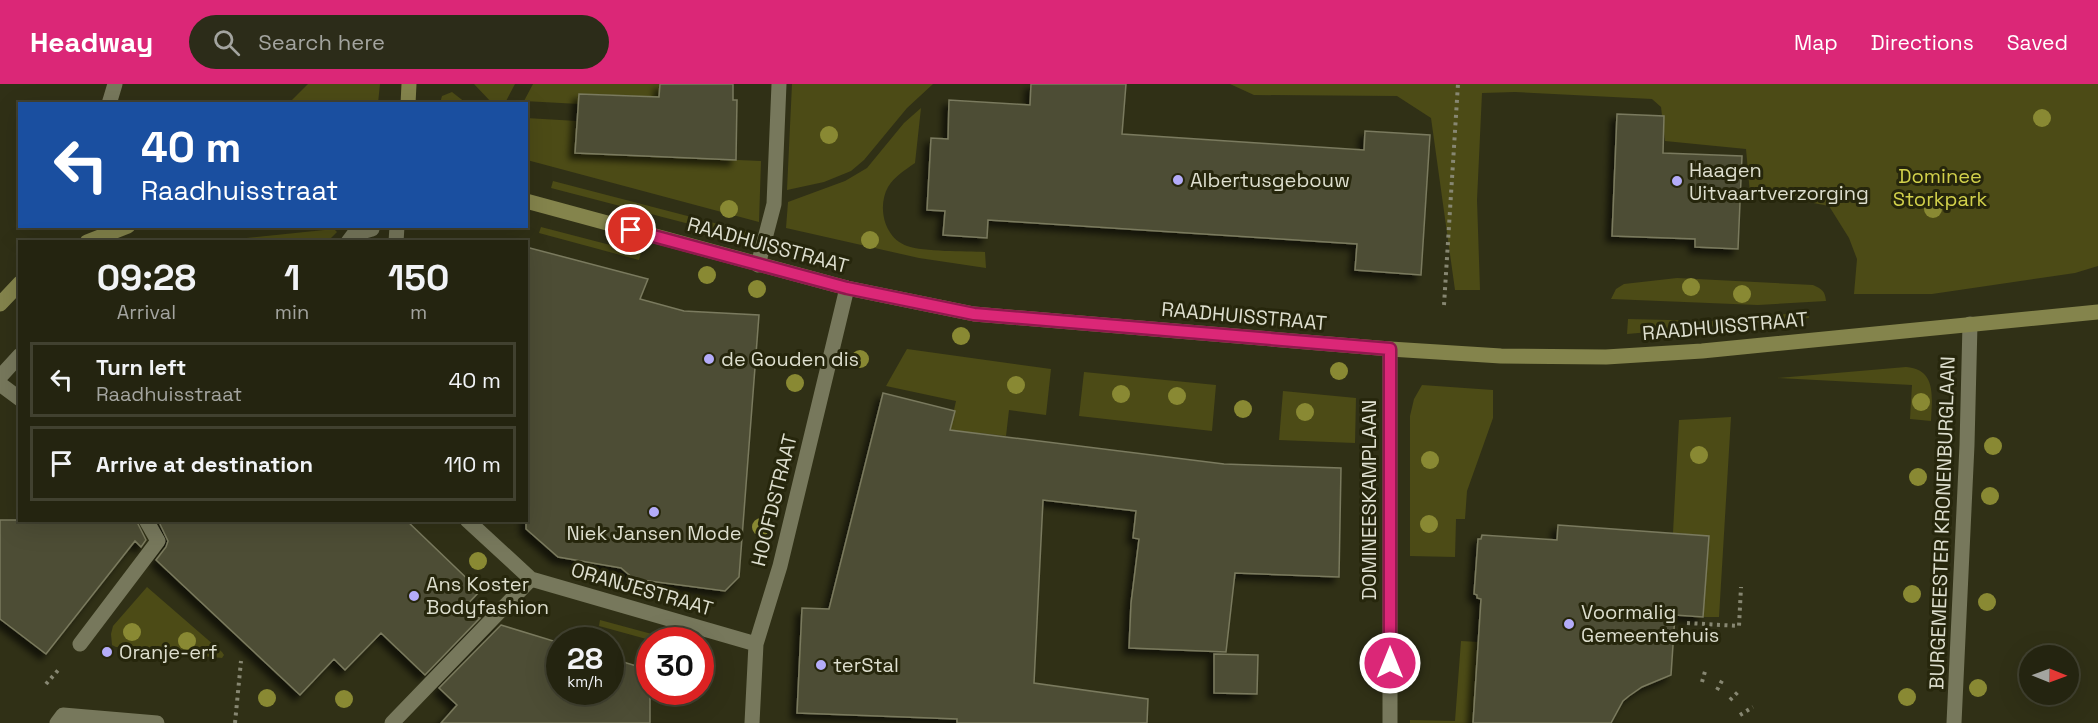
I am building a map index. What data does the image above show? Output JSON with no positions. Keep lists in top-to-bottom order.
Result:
{
  "streets": {
    "street": [
      "RAADHUISSTRAAT",
      "HOOFDSTRAAT",
      "DOMINEESKAMPLAAN",
      "BURGEMEESTER KRONENBURGLAAN",
      "ORANJESTRAAT"
    ]
  },
  "crossings": [
    ["RAADHUISSTRAAT", "HOOFDSTRAAT"],
    ["RAADHUISSTRAAT", "DOMINEESKAMPLAAN"],
    ["RAADHUISSTRAAT", "BURGEMEESTER KRONENBURGLAAN"],
    ["HOOFDSTRAAT", "ORANJESTRAAT"]
  ],
  "parks": ["Dominee Storkpark"],
  "places": [
    "Albertusgebouw",
    "Haagen Uitvaartverzorging",
    "de Gouden dis",
    "Niek Jansen Mode",
    "Ans Koster Bodyfashion",
    "Voormalig Gemeentehuis",
    "Oranje-erf",
    "terStal"
  ],
  "north": "right",
  "page": {
    "header": "Headway",
    "search": "Search here",
    "nav": ["Map", "Directions", "Saved"],
    "turn": ["40 m", "Raadhuisstraat"],
    "eta": [
      "09:28",
      "Arrival",
      "1",
      "min",
      "150",
      "m"
    ],
    "list": [
      {
        "name": "Turn left",
        "note": "Raadhuisstraat",
        "value": "40 m"
      },
      {
        "name": "Arrive at destination",
        "value": "110 m"
      }
    ],
    "speed": "28 km/h",
    "limit": "30"
  }
}
